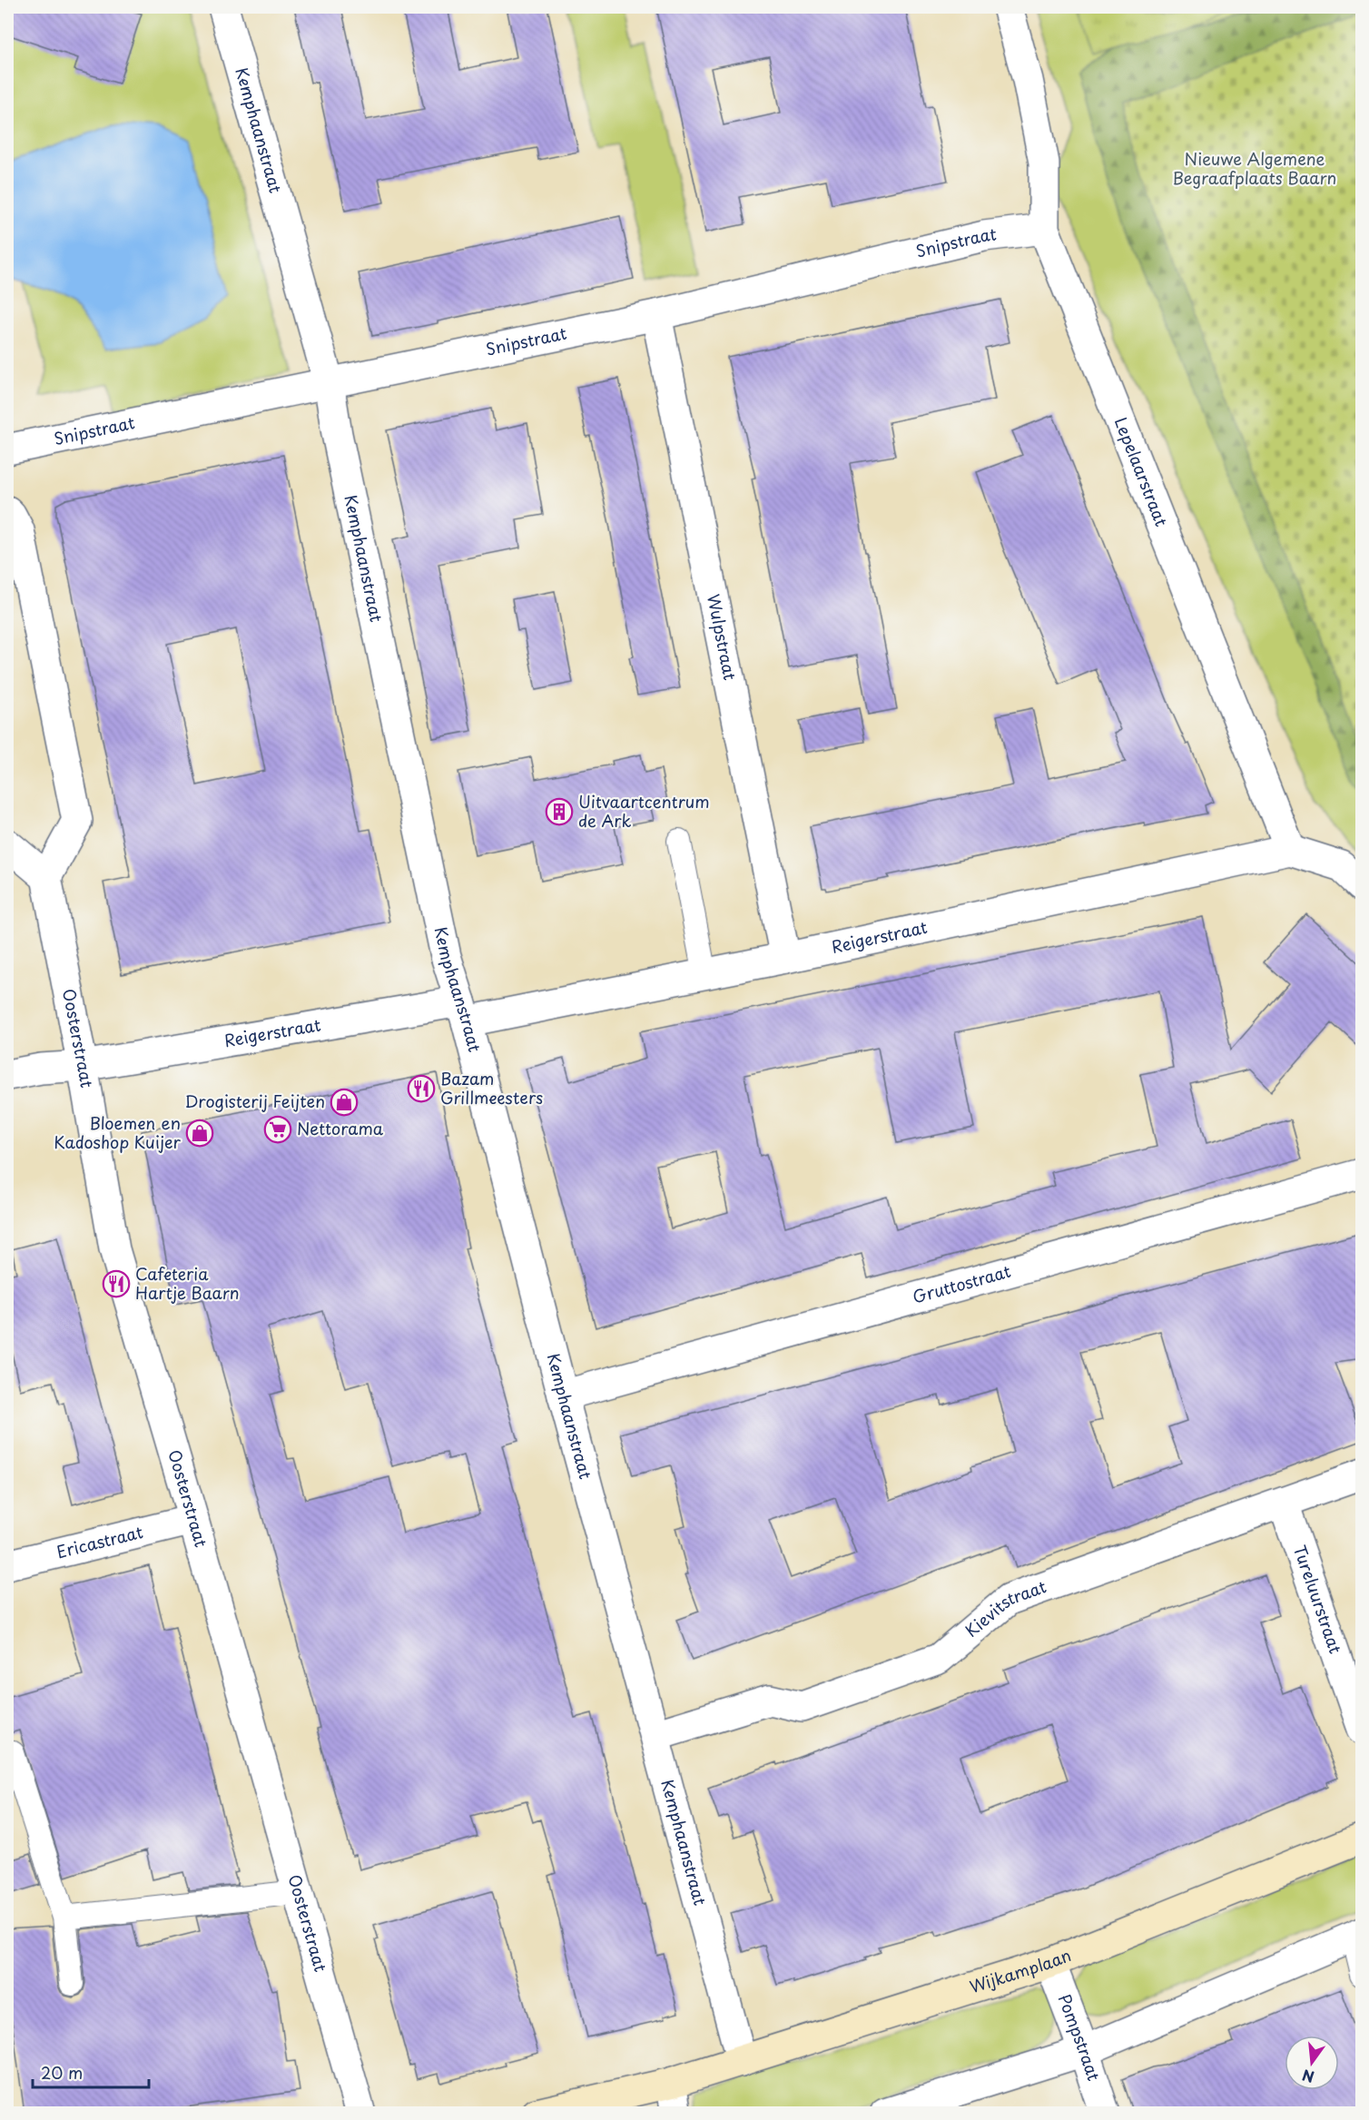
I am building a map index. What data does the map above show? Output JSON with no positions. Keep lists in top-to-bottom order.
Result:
{
  "streets": {
    "street": [
      "Kemphaanstraat",
      "Snipstraat",
      "Lepelaarstraat",
      "Wulpstraat",
      "Reigerstraat",
      "Oosterstraat",
      "Gruttostraat",
      "Ericastraat",
      "Tureluurstraat",
      "Kievitstraat",
      "Wijkamplaan",
      "Pompstraat"
    ]
  },
  "crossings": [
    ["Kemphaanstraat", "Snipstraat"],
    ["Kemphaanstraat", "Reigerstraat"],
    ["Kemphaanstraat", "Gruttostraat"],
    ["Kemphaanstraat", "Kievitstraat"],
    ["Kemphaanstraat", "Wijkamplaan"],
    ["Snipstraat", "Lepelaarstraat"],
    ["Snipstraat", "Wulpstraat"],
    ["Lepelaarstraat", "Reigerstraat"],
    ["Wulpstraat", "Reigerstraat"],
    ["Reigerstraat", "Oosterstraat"],
    ["Oosterstraat", "Ericastraat"],
    ["Tureluurstraat", "Kievitstraat"],
    ["Wijkamplaan", "Pompstraat"]
  ],
  "parks": ["Nieuwe Algemene Begraafplaats Baarn"],
  "places": {
    "building": ["Uitvaartcentrum de Ark"],
    "restaurant": ["Bazam Grillmeesters", "Cafeteria Hartje Baarn"],
    "shop": ["Drogisterij Feijten", "Bloemen en Kadoshop Kuijer"],
    "supermarket": ["Nettorama"]
  },
  "scale_bar": "20 m",
  "north": "bottom"
}
